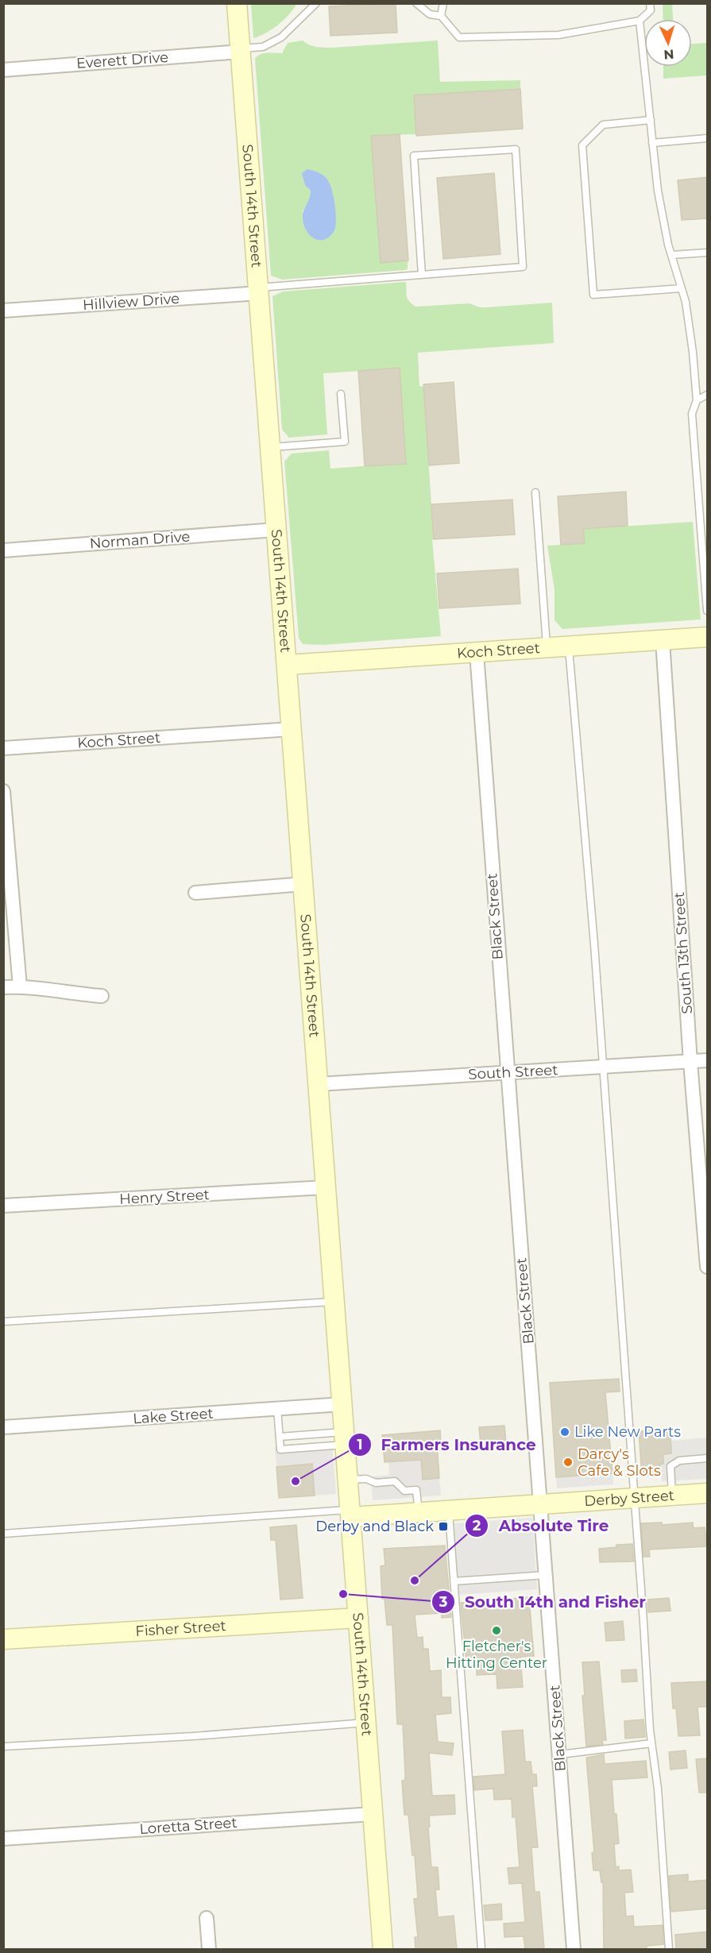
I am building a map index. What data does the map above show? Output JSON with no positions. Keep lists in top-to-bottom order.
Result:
{
  "streets": {
    "main road": [
      "South 14th Street",
      "Koch Street",
      "Derby Street",
      "Fisher Street"
    ],
    "street": [
      "Everett Drive",
      "Hillview Drive",
      "Norman Drive",
      "Black Street",
      "South 13th Street",
      "South Street",
      "Henry Street",
      "Lake Street",
      "Loretta Street"
    ]
  },
  "crossings": [
    ["Everett Drive", "South 14th Street"],
    ["South 14th Street", "Hillview Drive"],
    ["South 14th Street", "Norman Drive"],
    ["South 14th Street", "Koch Street"],
    ["South 14th Street", "South Street"],
    ["South 14th Street", "Henry Street"],
    ["South 14th Street", "Lake Street"],
    ["South 14th Street", "Derby Street"],
    ["South 14th Street", "Fisher Street"],
    ["South 14th Street", "Loretta Street"],
    ["Koch Street", "Black Street"],
    ["Koch Street", "South 13th Street"],
    ["Black Street", "South Street"],
    ["Black Street", "Derby Street"],
    ["South 13th Street", "South Street"]
  ],
  "places": {
    "other": [
      "Like New Parts",
      "Darcy's Cafe & Slots",
      "Farmers Insurance",
      "Absolute Tire",
      "South 14th and Fisher",
      "Fletcher's Hitting Center"
    ],
    "transit": ["Derby and Black"]
  },
  "north": "bottom"
}
